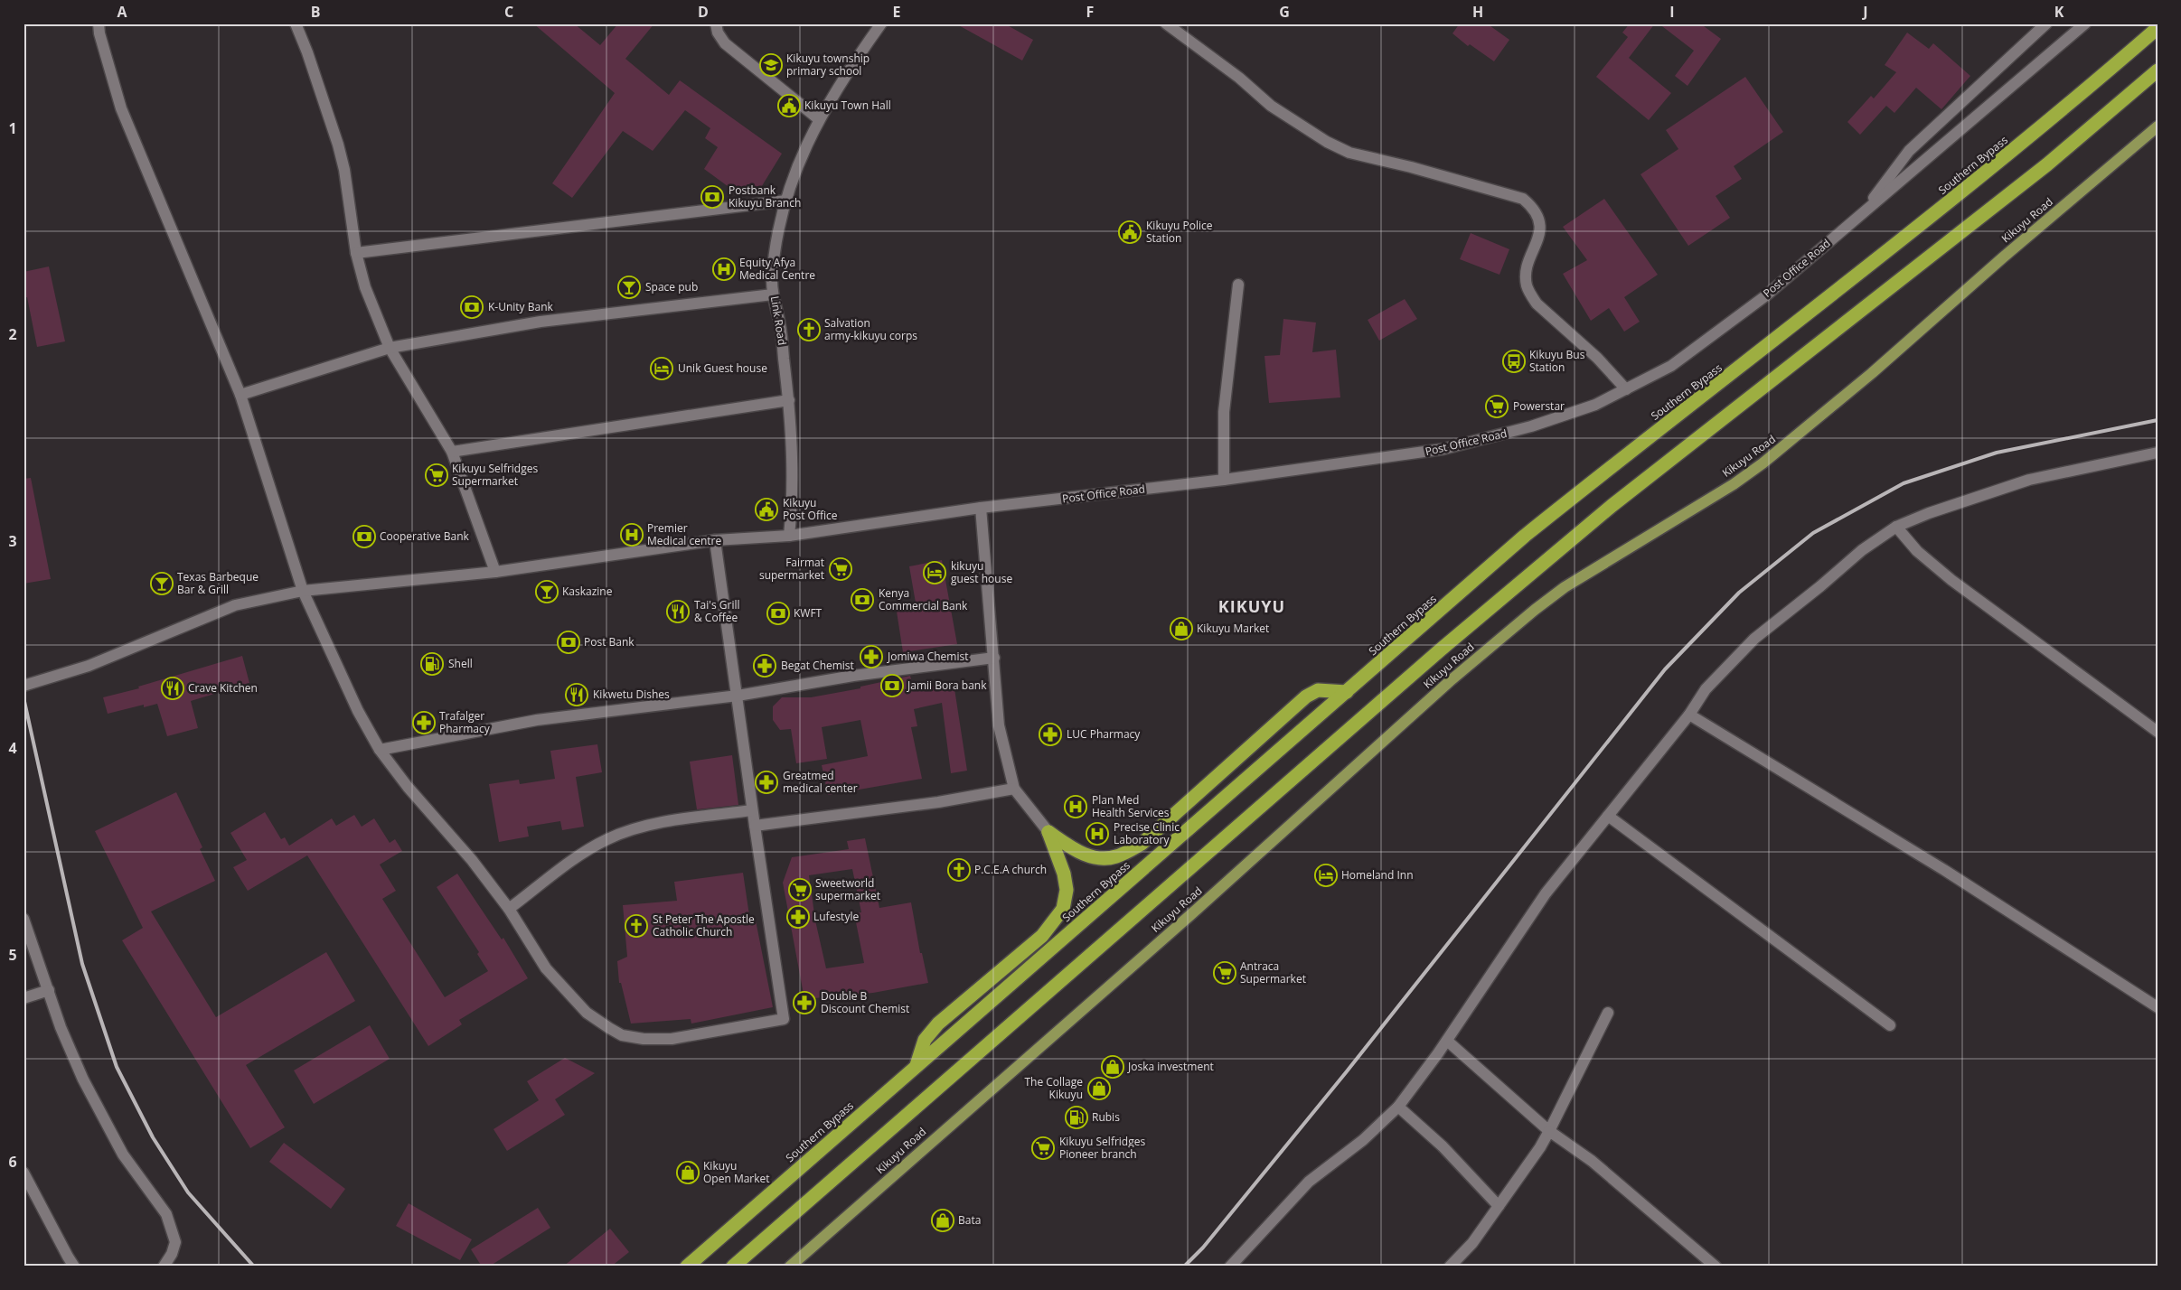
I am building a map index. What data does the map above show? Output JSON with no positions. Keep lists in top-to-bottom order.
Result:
{
  "streets": {
    "highway": ["Southern Bypass"],
    "main road": ["Kikuyu Road"],
    "street": ["Post Office Road", "Link Road"]
  },
  "crossings": [
    ["Post Office Road", "Link Road"]
  ],
  "districts": ["KIKUYU"],
  "places": {
    "school or university": ["Kikuyu township primary school"],
    "public building": ["Kikuyu Town Hall", "Kikuyu Police Station", "Kikuyu Post Office"],
    "bank": [
      "Postbank Kikuyu Branch",
      "K-Unity Bank",
      "Cooperative Bank",
      "Kenya Commercial Bank",
      "KWFT",
      "Post Bank",
      "Jamii Bora bank"
    ],
    "hospital": [
      "Equity Afya Medical Centre",
      "Premier Medical centre",
      "Plan Med Health Services",
      "Precise Clinic Laboratory"
    ],
    "bar": ["Space pub", "Texas Barbeque Bar & Grill", "Kaskazine"],
    "church": ["Salvation army-kikuyu corps", "P.C.E.A church", "St Peter The Apostle Catholic Church"],
    "bus stop": ["Kikuyu Bus Station"],
    "hotel": ["Unik Guest house", "kikuyu guest house", "Homeland Inn"],
    "supermarket": [
      "Powerstar",
      "Kikuyu Selfridges Supermarket",
      "Fairmat supermarket",
      "Sweetworld supermarket",
      "Antraca Supermarket",
      "Kikuyu Selfridges Pioneer branch"
    ],
    "restaurant": ["Tai's Grill & Coffee", "Crave Kitchen", "Kikwetu Dishes"],
    "shop": [
      "Kikuyu Market",
      "Joska investment",
      "The Collage Kikuyu",
      "Kikuyu Open Market",
      "Bata"
    ],
    "pharmacy": [
      "Jomiwa Chemist",
      "Begat Chemist",
      "Trafalger Pharmacy",
      "LUC Pharmacy",
      "Greatmed medical center",
      "Lufestyle",
      "Double B Discount Chemist"
    ],
    "fuel station": ["Shell", "Rubis"]
  },
  "grid": {
    "columns": [
      "A",
      "B",
      "C",
      "D",
      "E",
      "F",
      "G",
      "H",
      "I",
      "J",
      "K"
    ],
    "rows": [
      "1",
      "2",
      "3",
      "4",
      "5",
      "6"
    ]
  }
}
